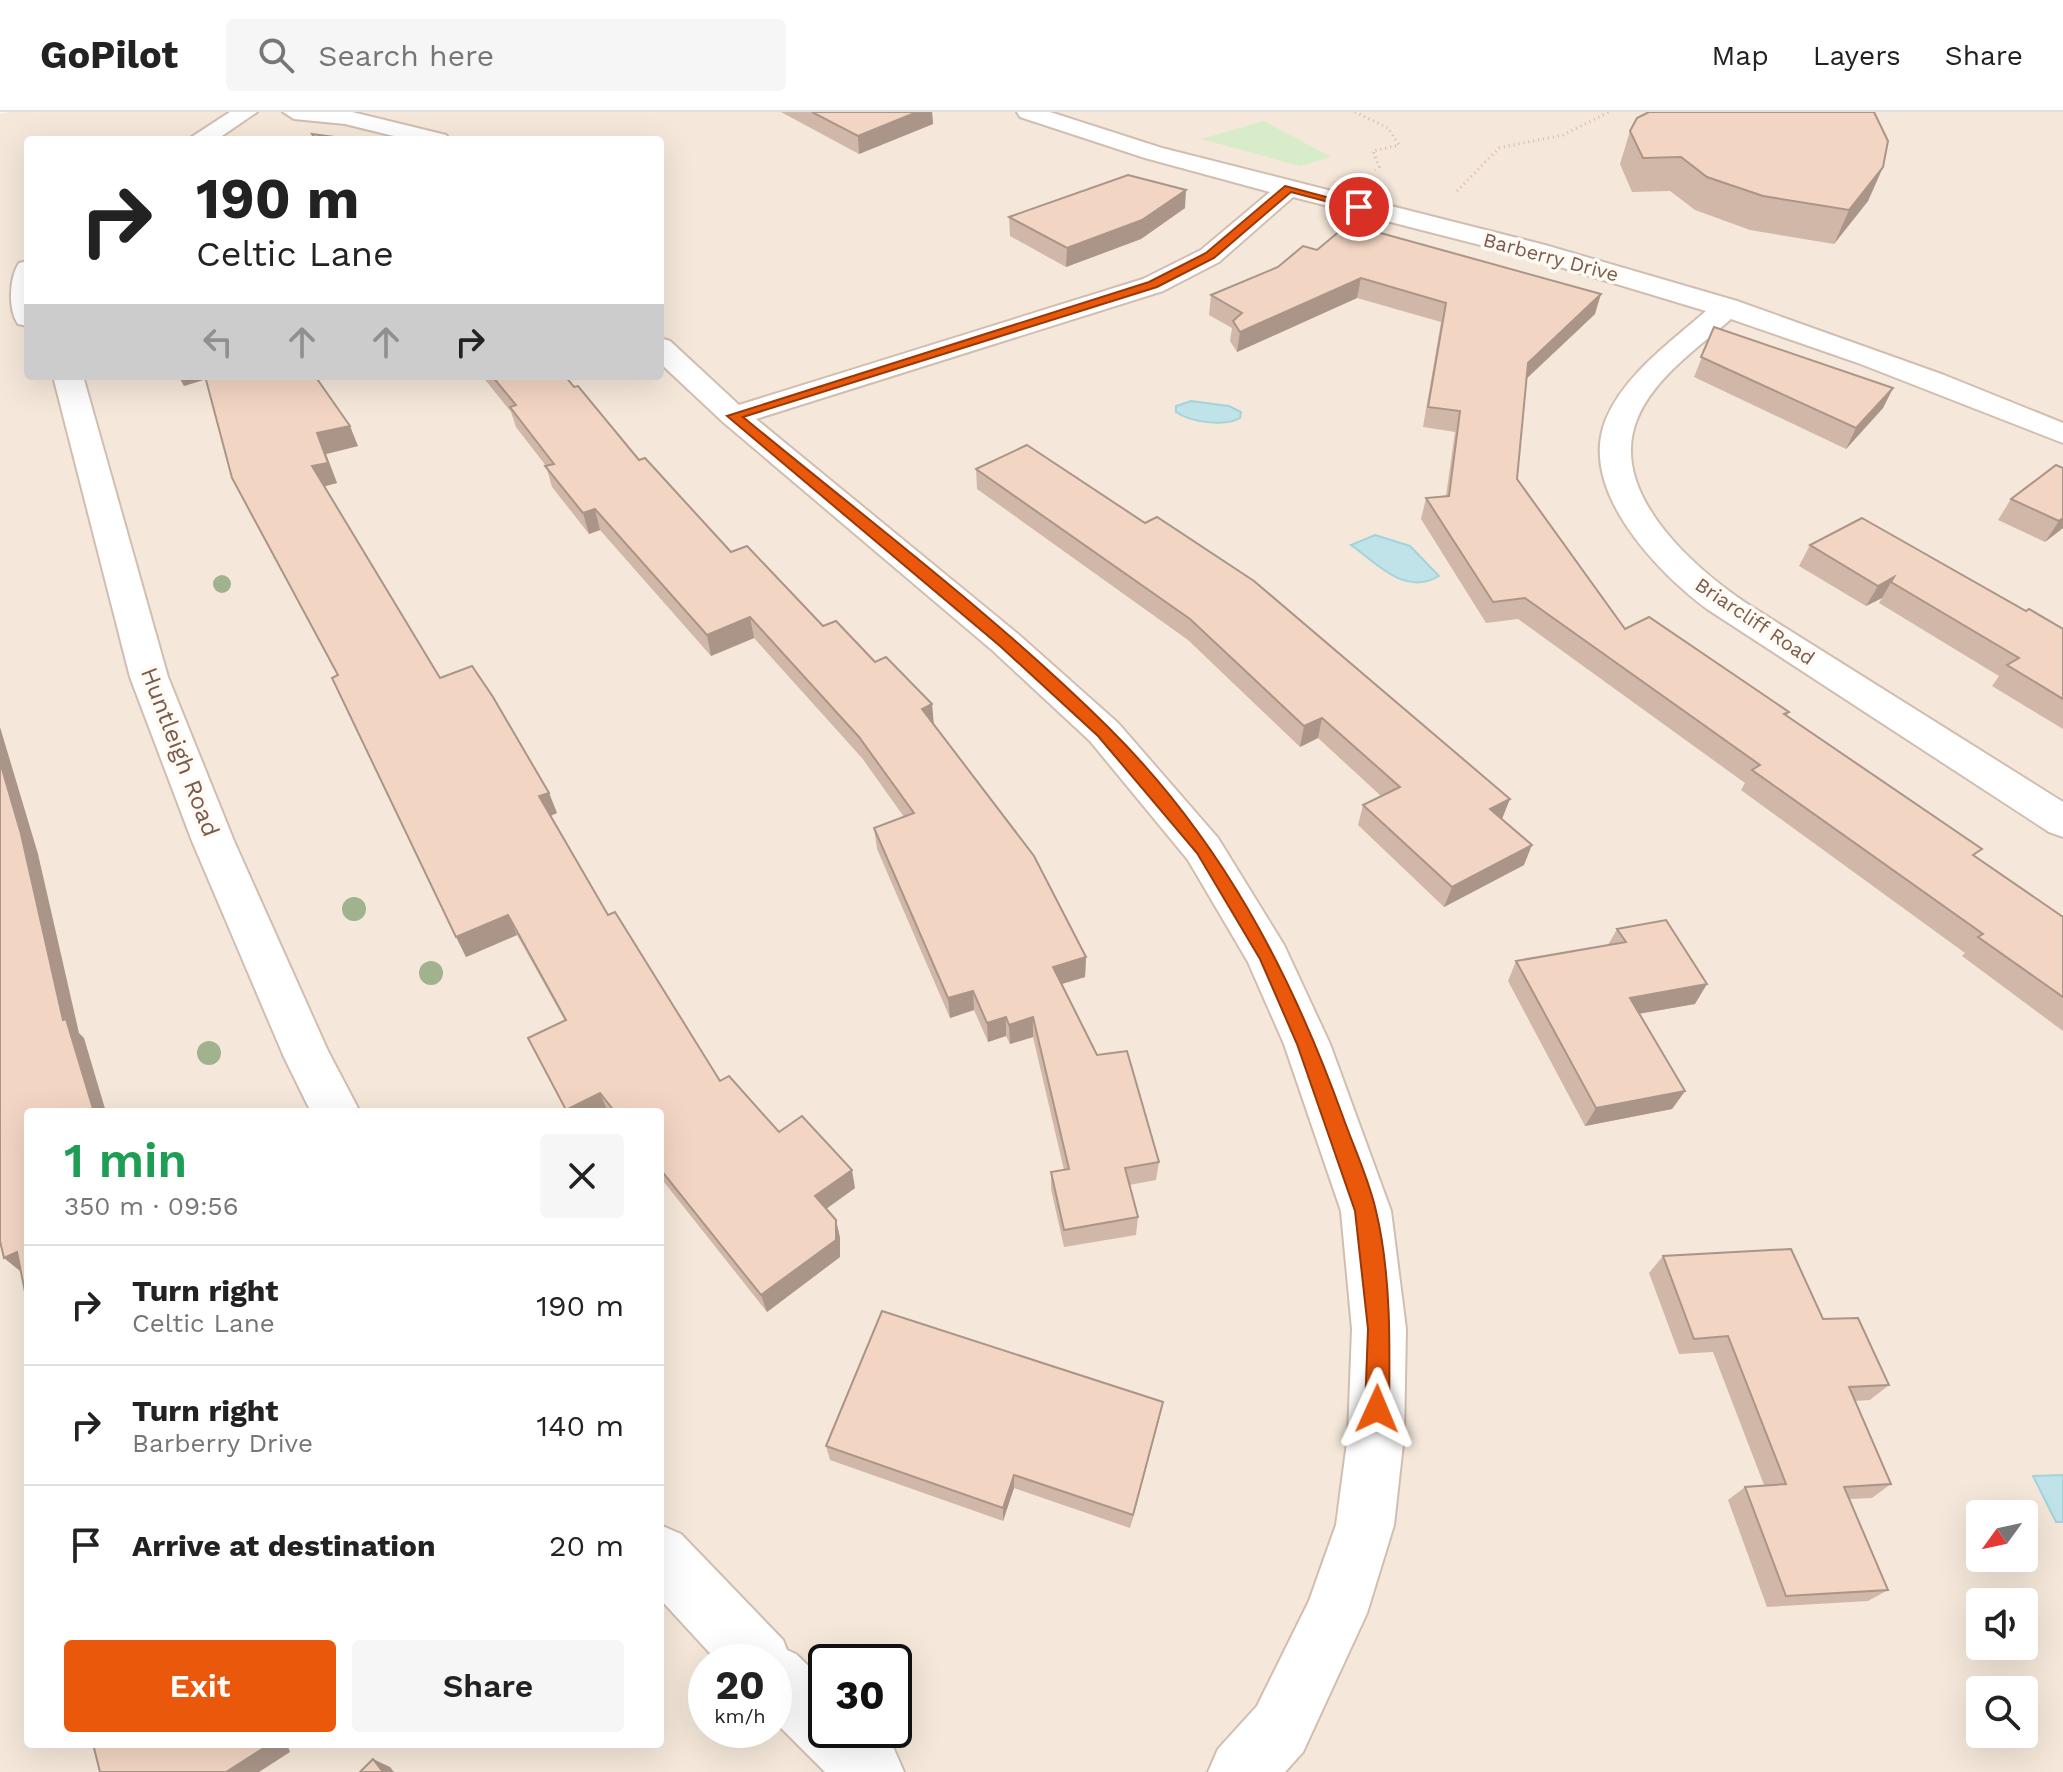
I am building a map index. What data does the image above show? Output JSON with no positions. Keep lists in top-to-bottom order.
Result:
{
  "streets": {
    "street": ["Barberry Drive", "Briarcliff Road", "Huntleigh Road"]
  },
  "crossings": [
    ["Barberry Drive", "Briarcliff Road"]
  ],
  "north": "bottom left",
  "page": {
    "header": "GoPilot",
    "search": "Search here",
    "nav": ["Map", "Layers", "Share"],
    "turn": ["190 m", "Celtic Lane"],
    "heading": ["1 min", "350 m · 09:56"],
    "list": [
      {
        "name": "Turn right",
        "note": "Celtic Lane",
        "value": "190 m"
      },
      {
        "name": "Turn right",
        "note": "Barberry Drive",
        "value": "140 m"
      },
      {
        "name": "Arrive at destination",
        "value": "20 m"
      }
    ],
    "buttons": ["Exit", "Share"],
    "speed": "20 km/h",
    "limit": "30"
  }
}
